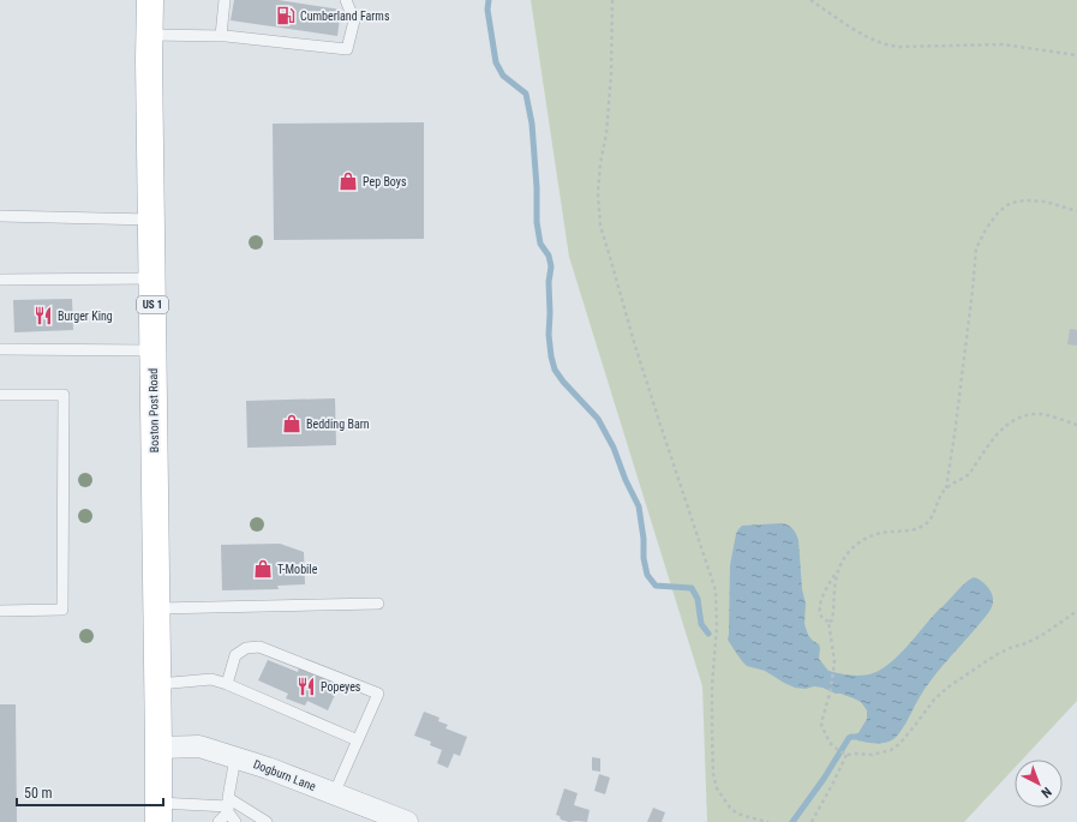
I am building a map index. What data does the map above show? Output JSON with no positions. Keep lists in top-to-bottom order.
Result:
{
  "streets": {
    "main road": ["US 1", "Boston Post Road"],
    "street": ["Dogburn Lane"]
  },
  "crossings": [
    ["Boston Post Road", "Dogburn Lane"]
  ],
  "places": {
    "fuel station": ["Cumberland Farms"],
    "shop": ["Pep Boys", "Bedding Barn", "T-Mobile"],
    "restaurant": ["Burger King", "Popeyes"]
  },
  "scale_bar": "50 m",
  "north": "bottom right"
}
